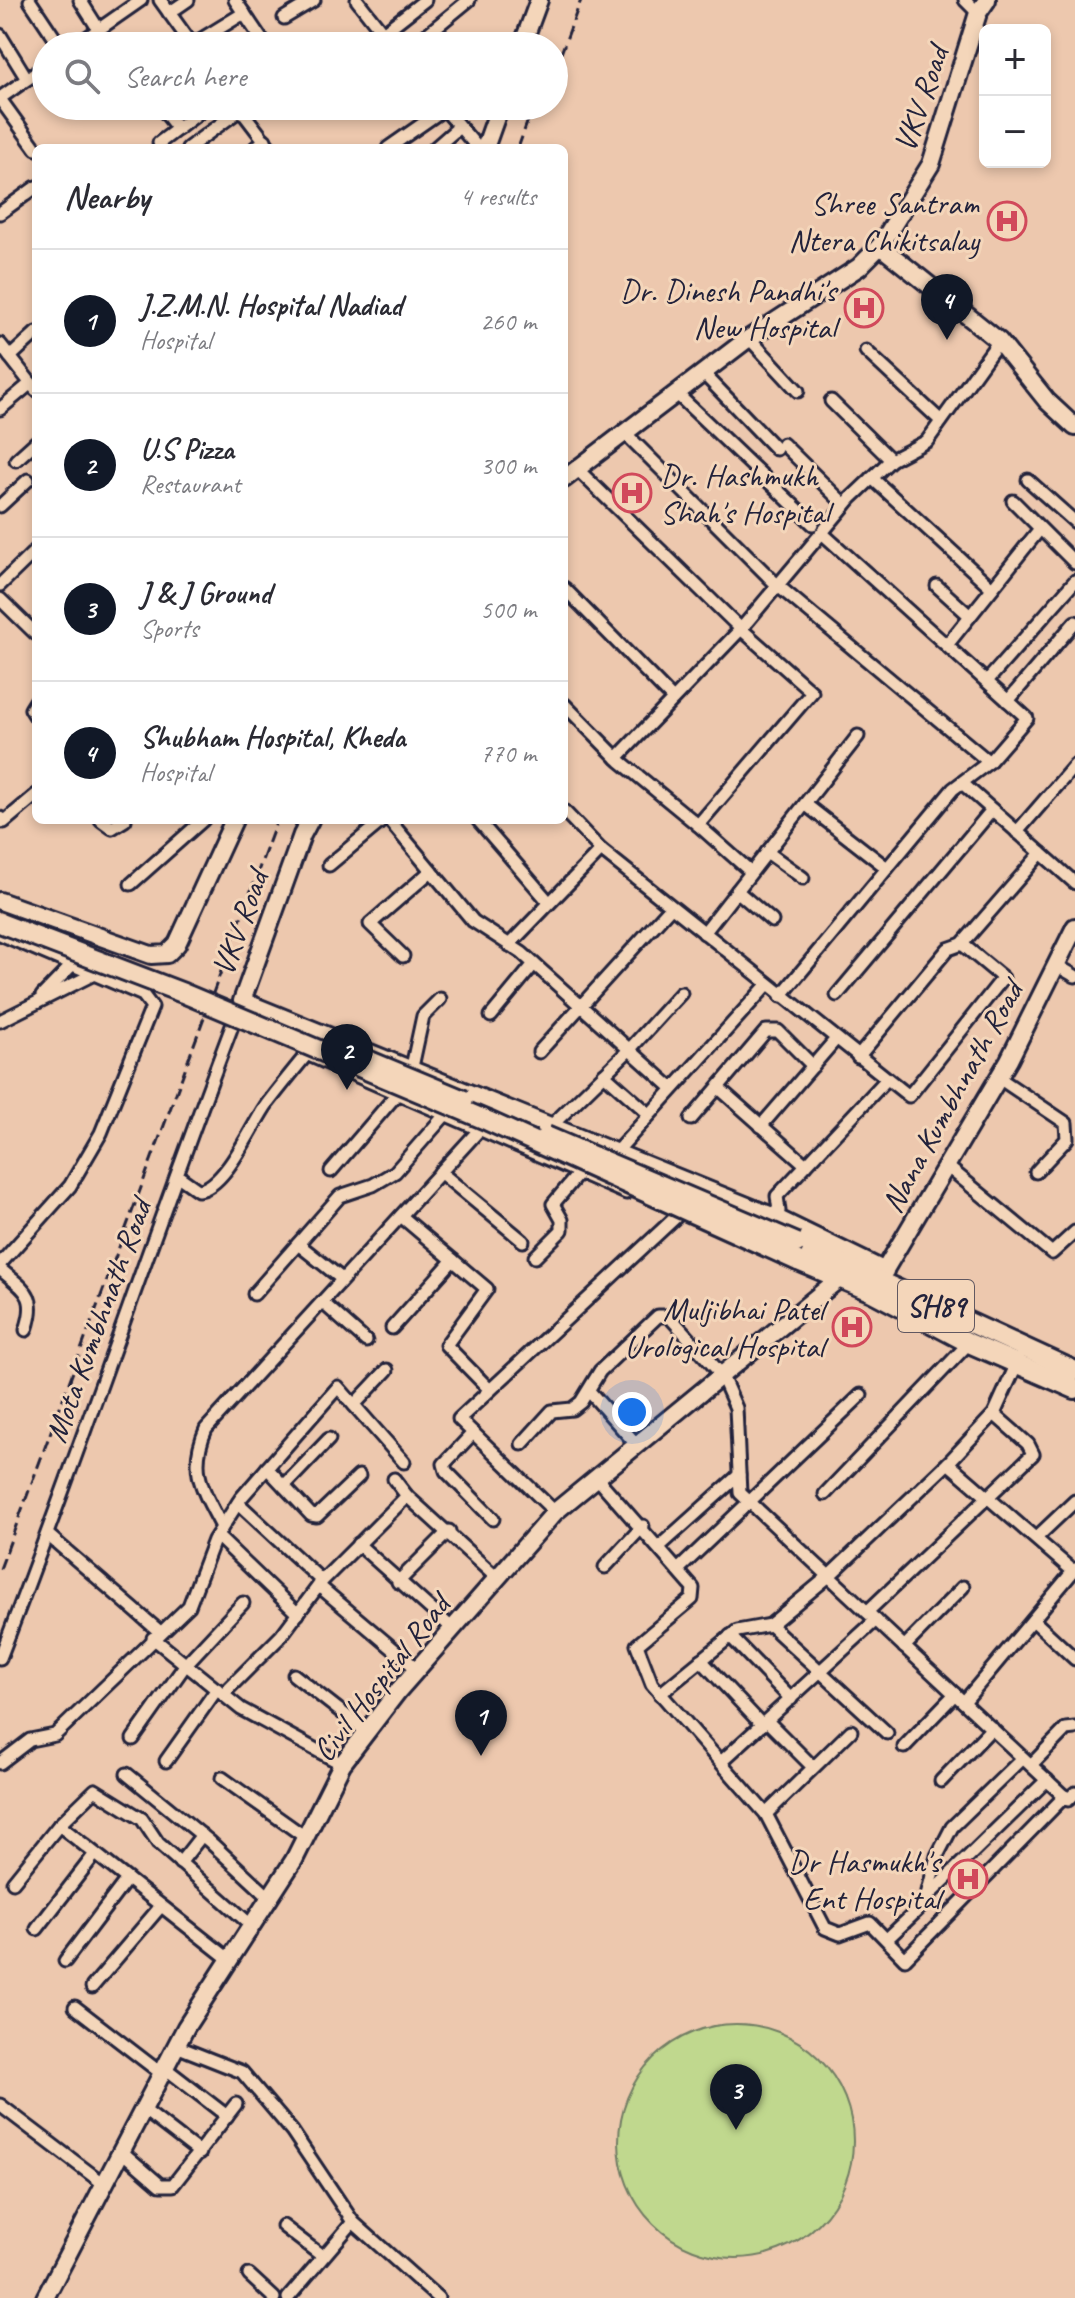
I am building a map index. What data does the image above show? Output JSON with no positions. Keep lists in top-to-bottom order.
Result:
{
  "streets": {
    "main road": ["SH89"],
    "street": [
      "VKV Road",
      "Nana Kumbhnath Road",
      "Mota Kumbhnath Road",
      "Civil Hospital Road"
    ]
  },
  "crossings": [
    ["VKV Road", "Mota Kumbhnath Road"],
    ["Nana Kumbhnath Road", "SH89"],
    ["SH89", "Civil Hospital Road"]
  ],
  "places": {
    "hospital": [
      "Shree Santram Ntera Chikitsalay",
      "Dr. Dinesh Pandhi's New Hospital",
      "Dr. Hashmukh Shah's Hospital",
      "Muljibhai Patel Urological Hospital",
      "Dr Hasmukh's Ent Hospital"
    ]
  },
  "page": {
    "map_buttons": ["+", "−"],
    "search": "Search here",
    "heading": ["Nearby", "4 results"],
    "list": [
      {
        "mark": "1",
        "name": "J.Z.M.N. Hospital Nadiad",
        "note": "Hospital",
        "value": "260 m"
      },
      {
        "mark": "2",
        "name": "U.S Pizza",
        "note": "Restaurant",
        "value": "300 m"
      },
      {
        "mark": "3",
        "name": "J & J Ground",
        "note": "Sports",
        "value": "500 m"
      },
      {
        "mark": "4",
        "name": "Shubham Hospital, Kheda",
        "note": "Hospital",
        "value": "770 m"
      }
    ],
    "pins": [
      "4",
      "2",
      "1",
      "3"
    ]
  }
}
